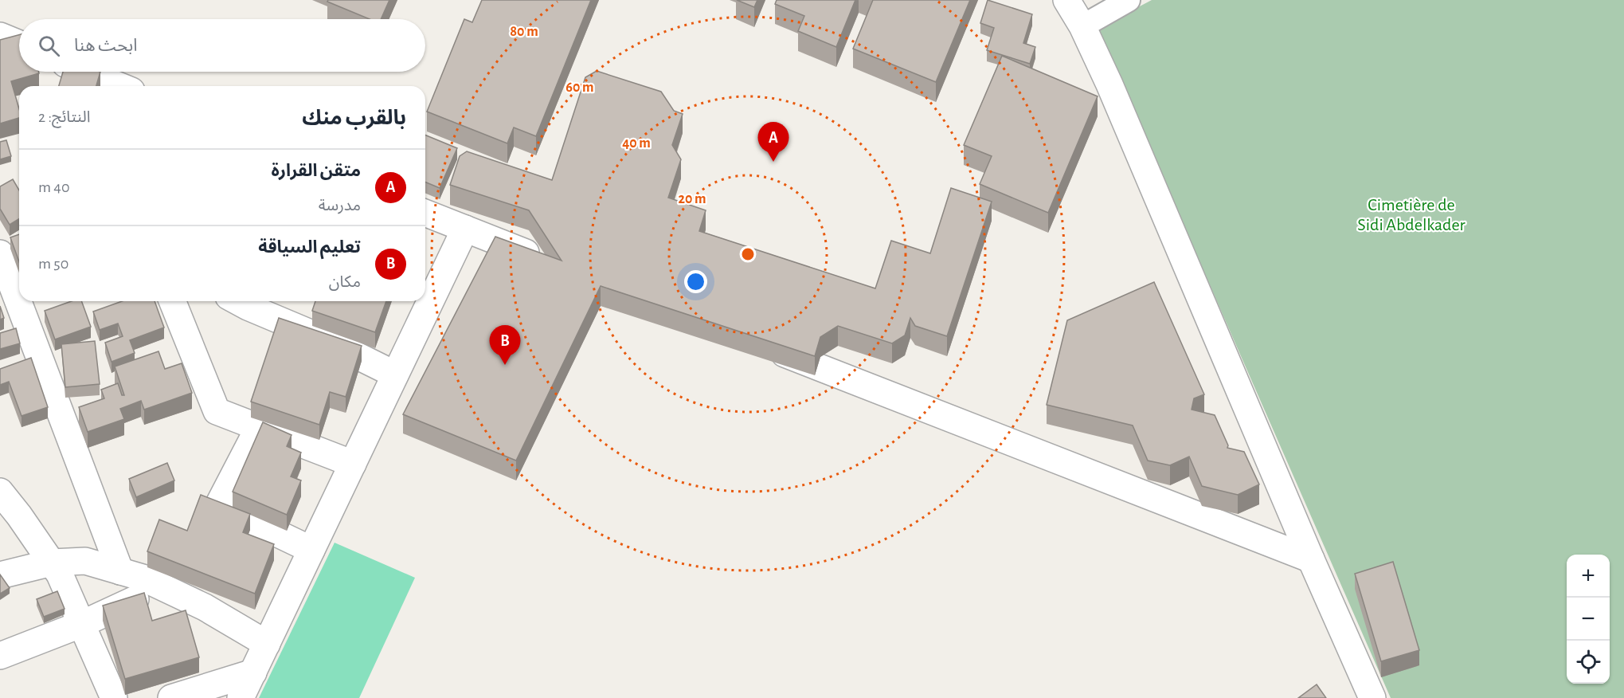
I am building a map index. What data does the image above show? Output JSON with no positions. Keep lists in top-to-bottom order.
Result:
{
  "parks": ["Cimetière de Sidi Abdelkader"],
  "page": {
    "search": "ابحث هنا",
    "heading": ["بالقرب منك", "النتائج: 2"],
    "pins": ["A", "B"],
    "list": [
      {
        "mark": "A",
        "name": "متقن القرارة",
        "note": "مدرسة",
        "value": "40 m"
      },
      {
        "mark": "B",
        "name": "تعليم السياقة",
        "note": "مكان",
        "value": "50 m"
      }
    ],
    "map_buttons": ["+", "−"]
  },
  "rings": [
    "80 m",
    "60 m",
    "40 m",
    "20 m"
  ]
}
